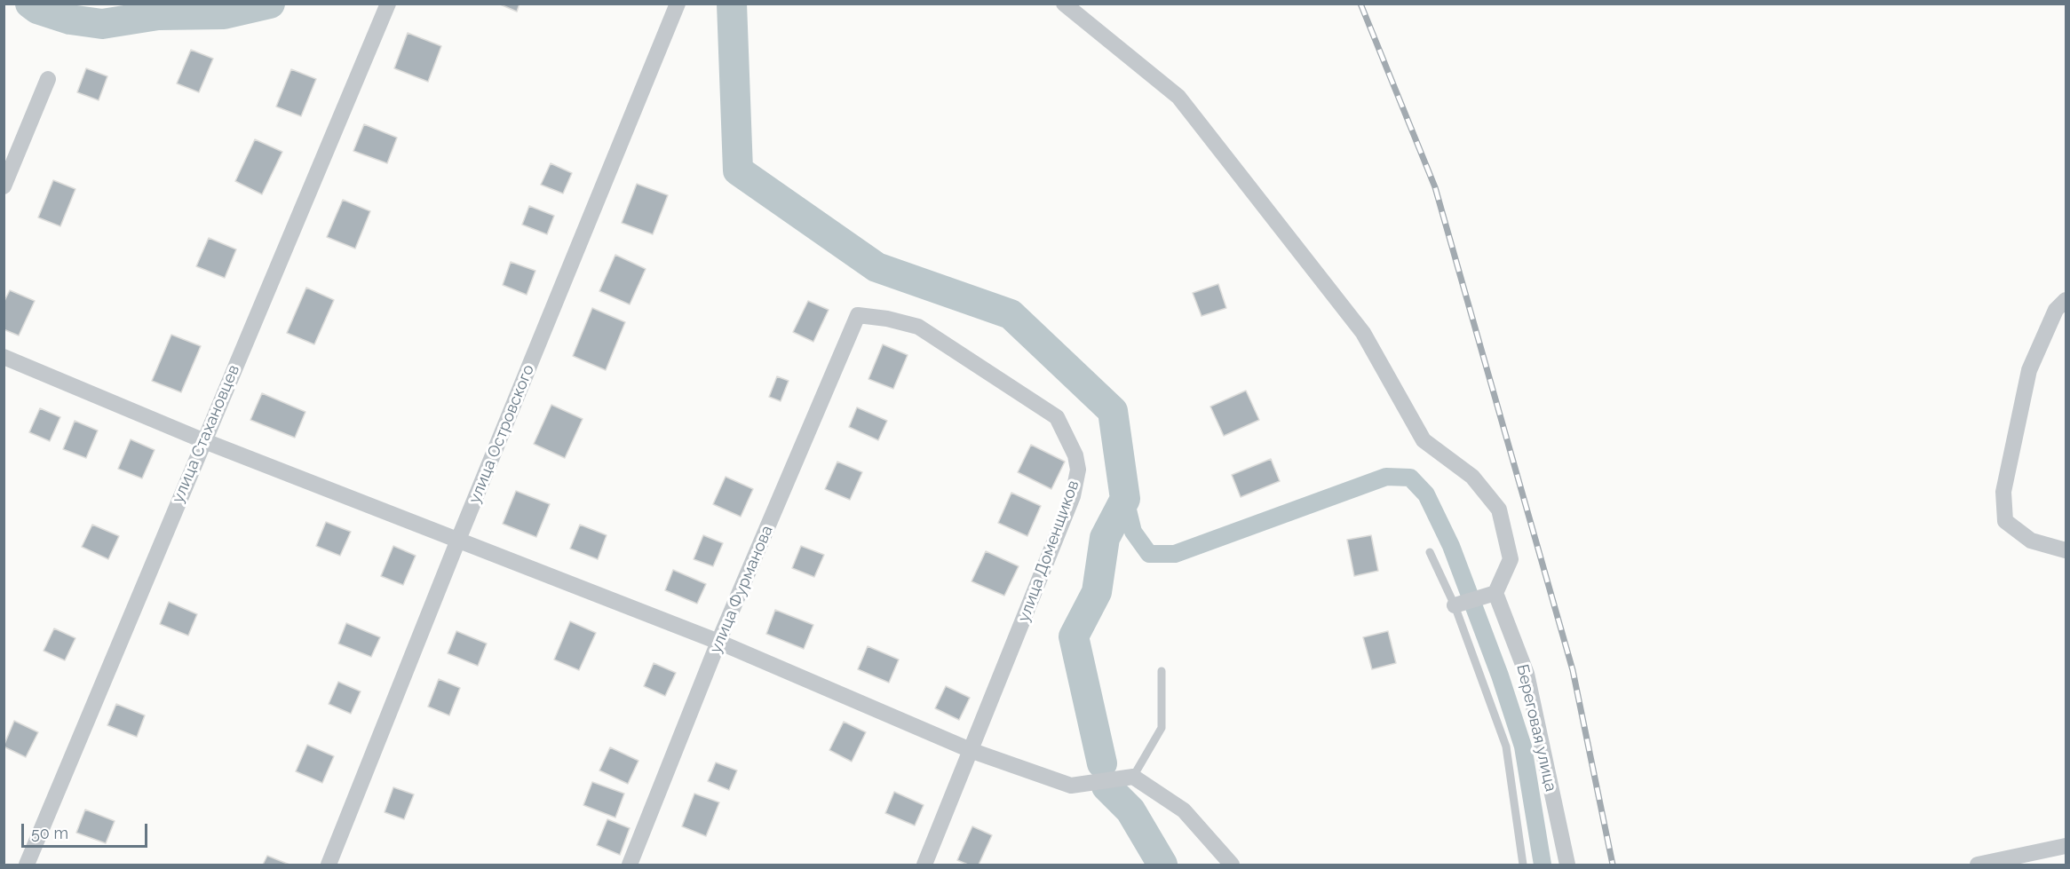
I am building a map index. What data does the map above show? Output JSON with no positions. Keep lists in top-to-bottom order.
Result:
{
  "streets": {
    "street": [
      "улица Стахановцев",
      "улица Островского",
      "улица Доменщиков",
      "улица Фурманова",
      "Береговая улица"
    ]
  },
  "crossings": [
    ["улица Доменщиков", "улица Фурманова"]
  ],
  "scale_bar": "50 m"
}
